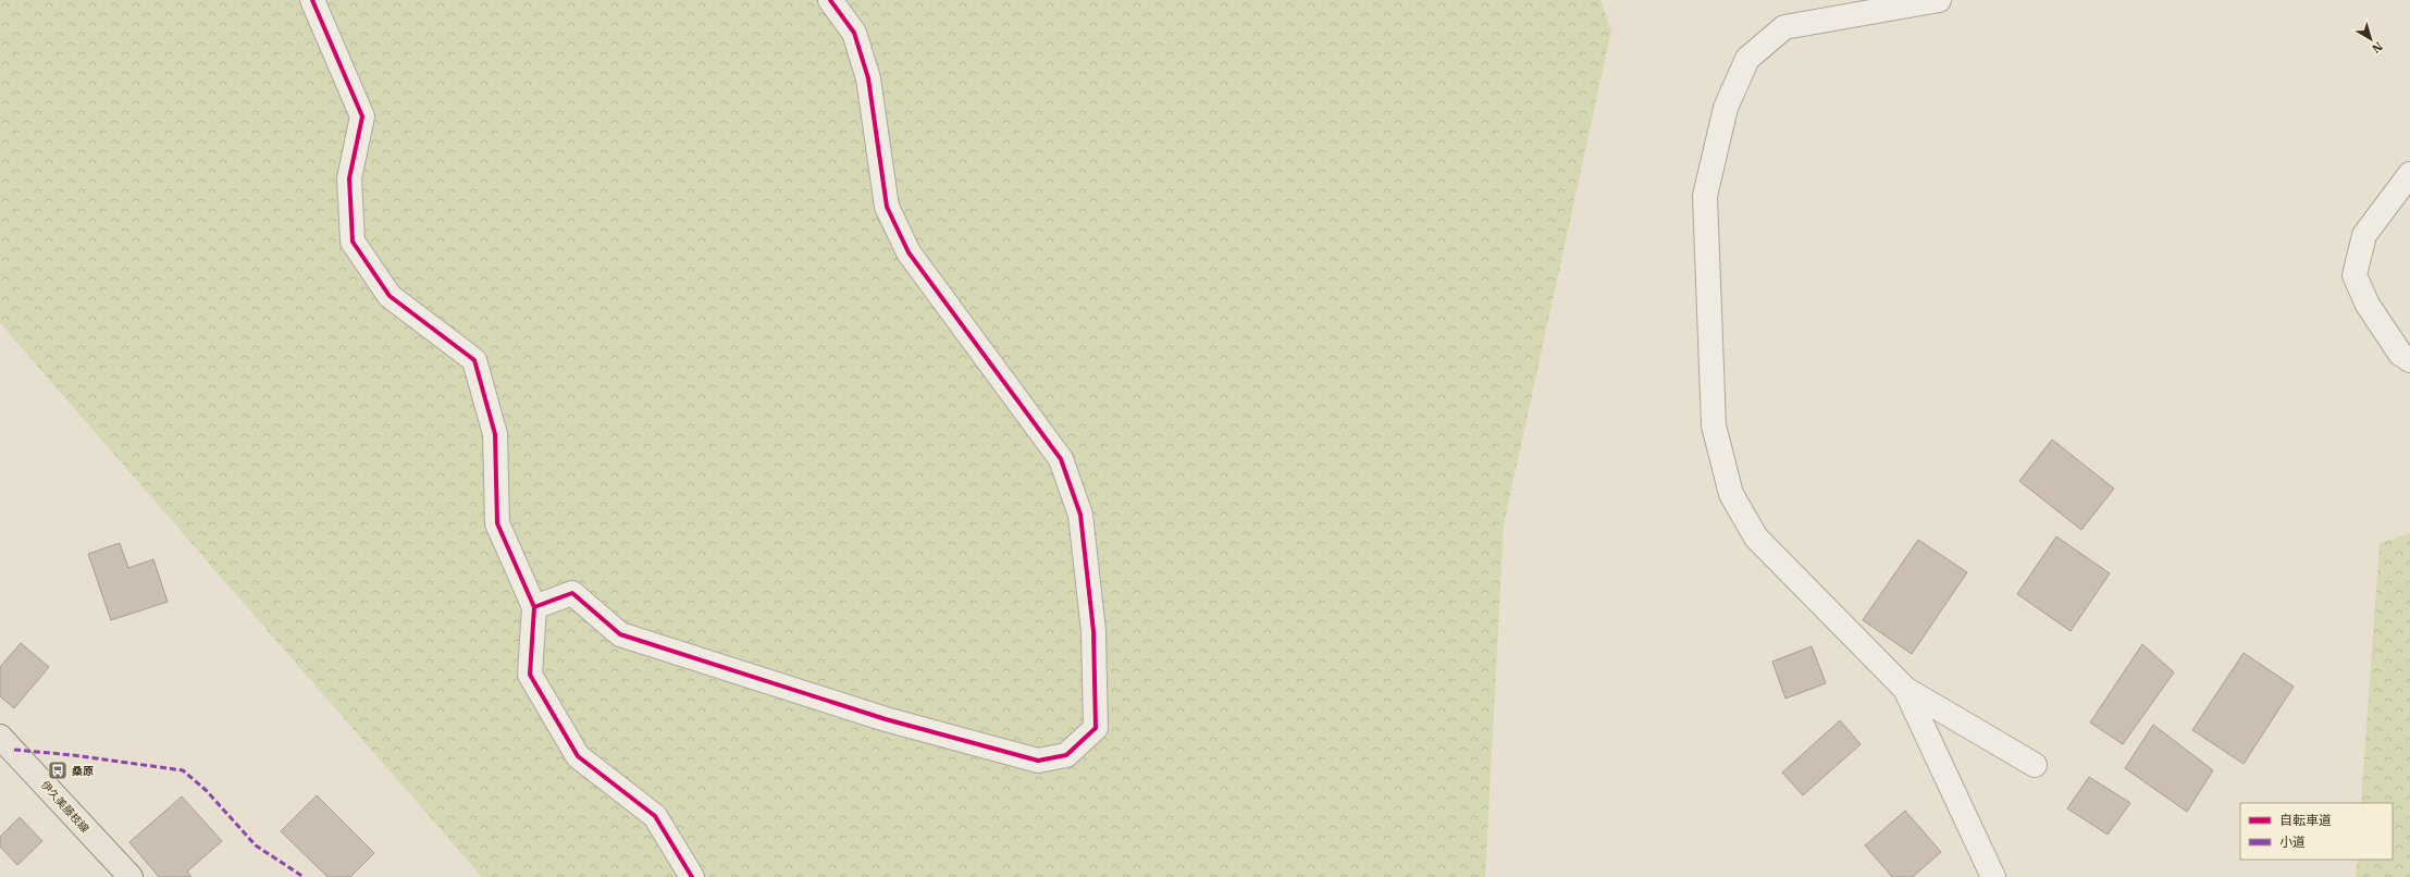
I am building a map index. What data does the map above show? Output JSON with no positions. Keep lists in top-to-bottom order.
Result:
{
  "streets": {
    "main road": ["伊久美藤枝線"]
  },
  "places": {
    "bus stop": ["桑原"]
  },
  "legend": ["自転車道", "小道"],
  "north": "bottom right"
}
